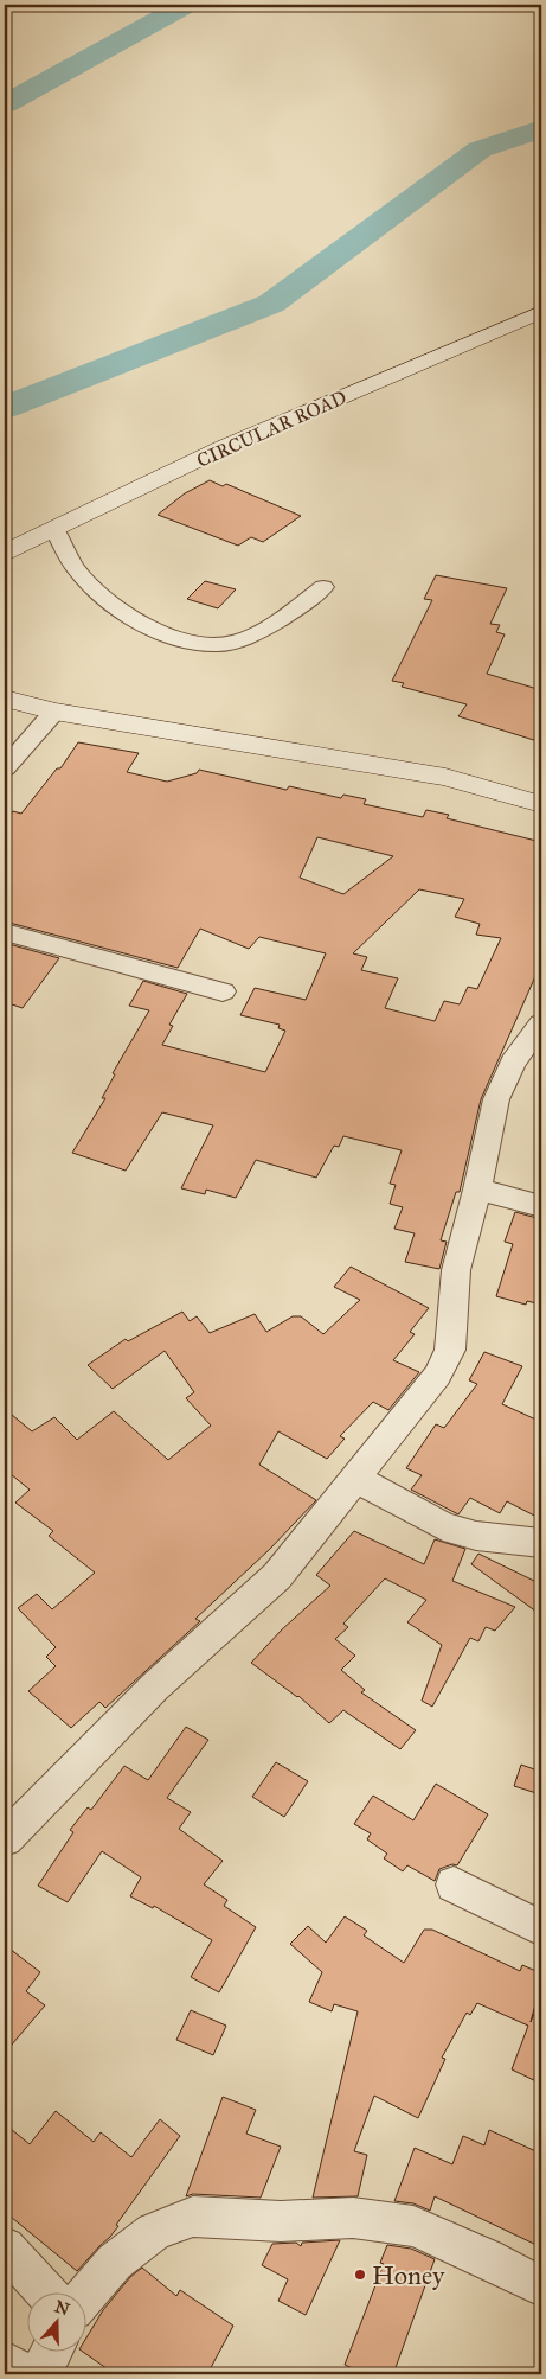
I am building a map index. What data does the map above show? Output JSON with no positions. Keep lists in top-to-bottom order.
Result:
{
  "streets": {
    "main road": ["CIRCULAR ROAD"]
  },
  "places": ["Honey"],
  "north": "top"
}
